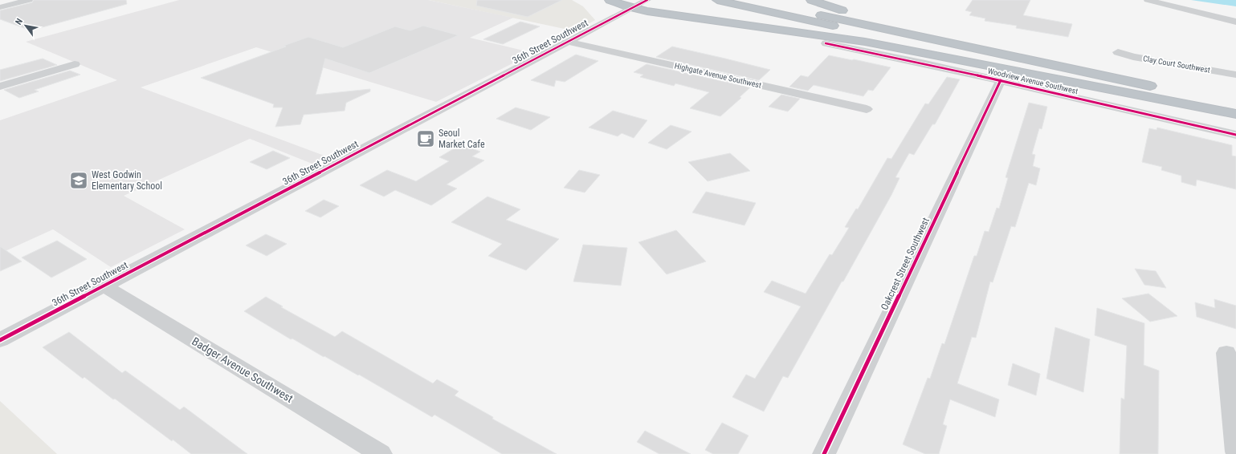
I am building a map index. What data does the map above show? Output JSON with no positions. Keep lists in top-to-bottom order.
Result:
{
  "streets": {
    "street": [
      "36th Street Southwest",
      "Clay Court Southwest",
      "Highgate Avenue Southwest",
      "Woodview Avenue Southwest",
      "Oakcrest Street Southwest",
      "Badger Avenue Southwest"
    ]
  },
  "crossings": [
    ["36th Street Southwest", "Highgate Avenue Southwest"],
    ["36th Street Southwest", "Badger Avenue Southwest"],
    ["Woodview Avenue Southwest", "Oakcrest Street Southwest"]
  ],
  "places": {
    "cafe": ["Seoul Market Cafe"],
    "school or university": ["West Godwin Elementary School"]
  },
  "north": "top left"
}
